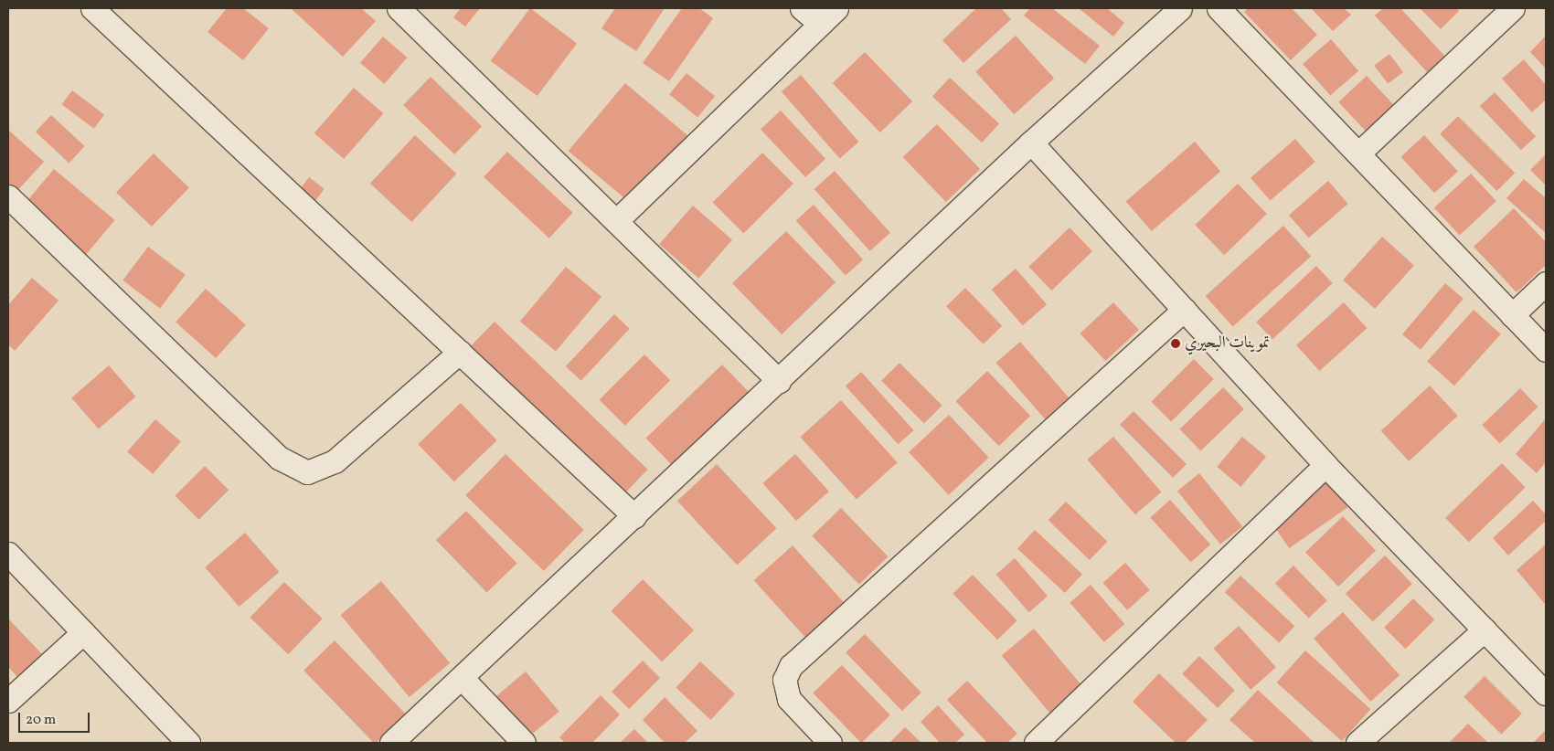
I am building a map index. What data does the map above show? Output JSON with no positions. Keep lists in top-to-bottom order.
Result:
{
  "places": ["تموينات البحيري"],
  "scale_bar": "20 m"
}
